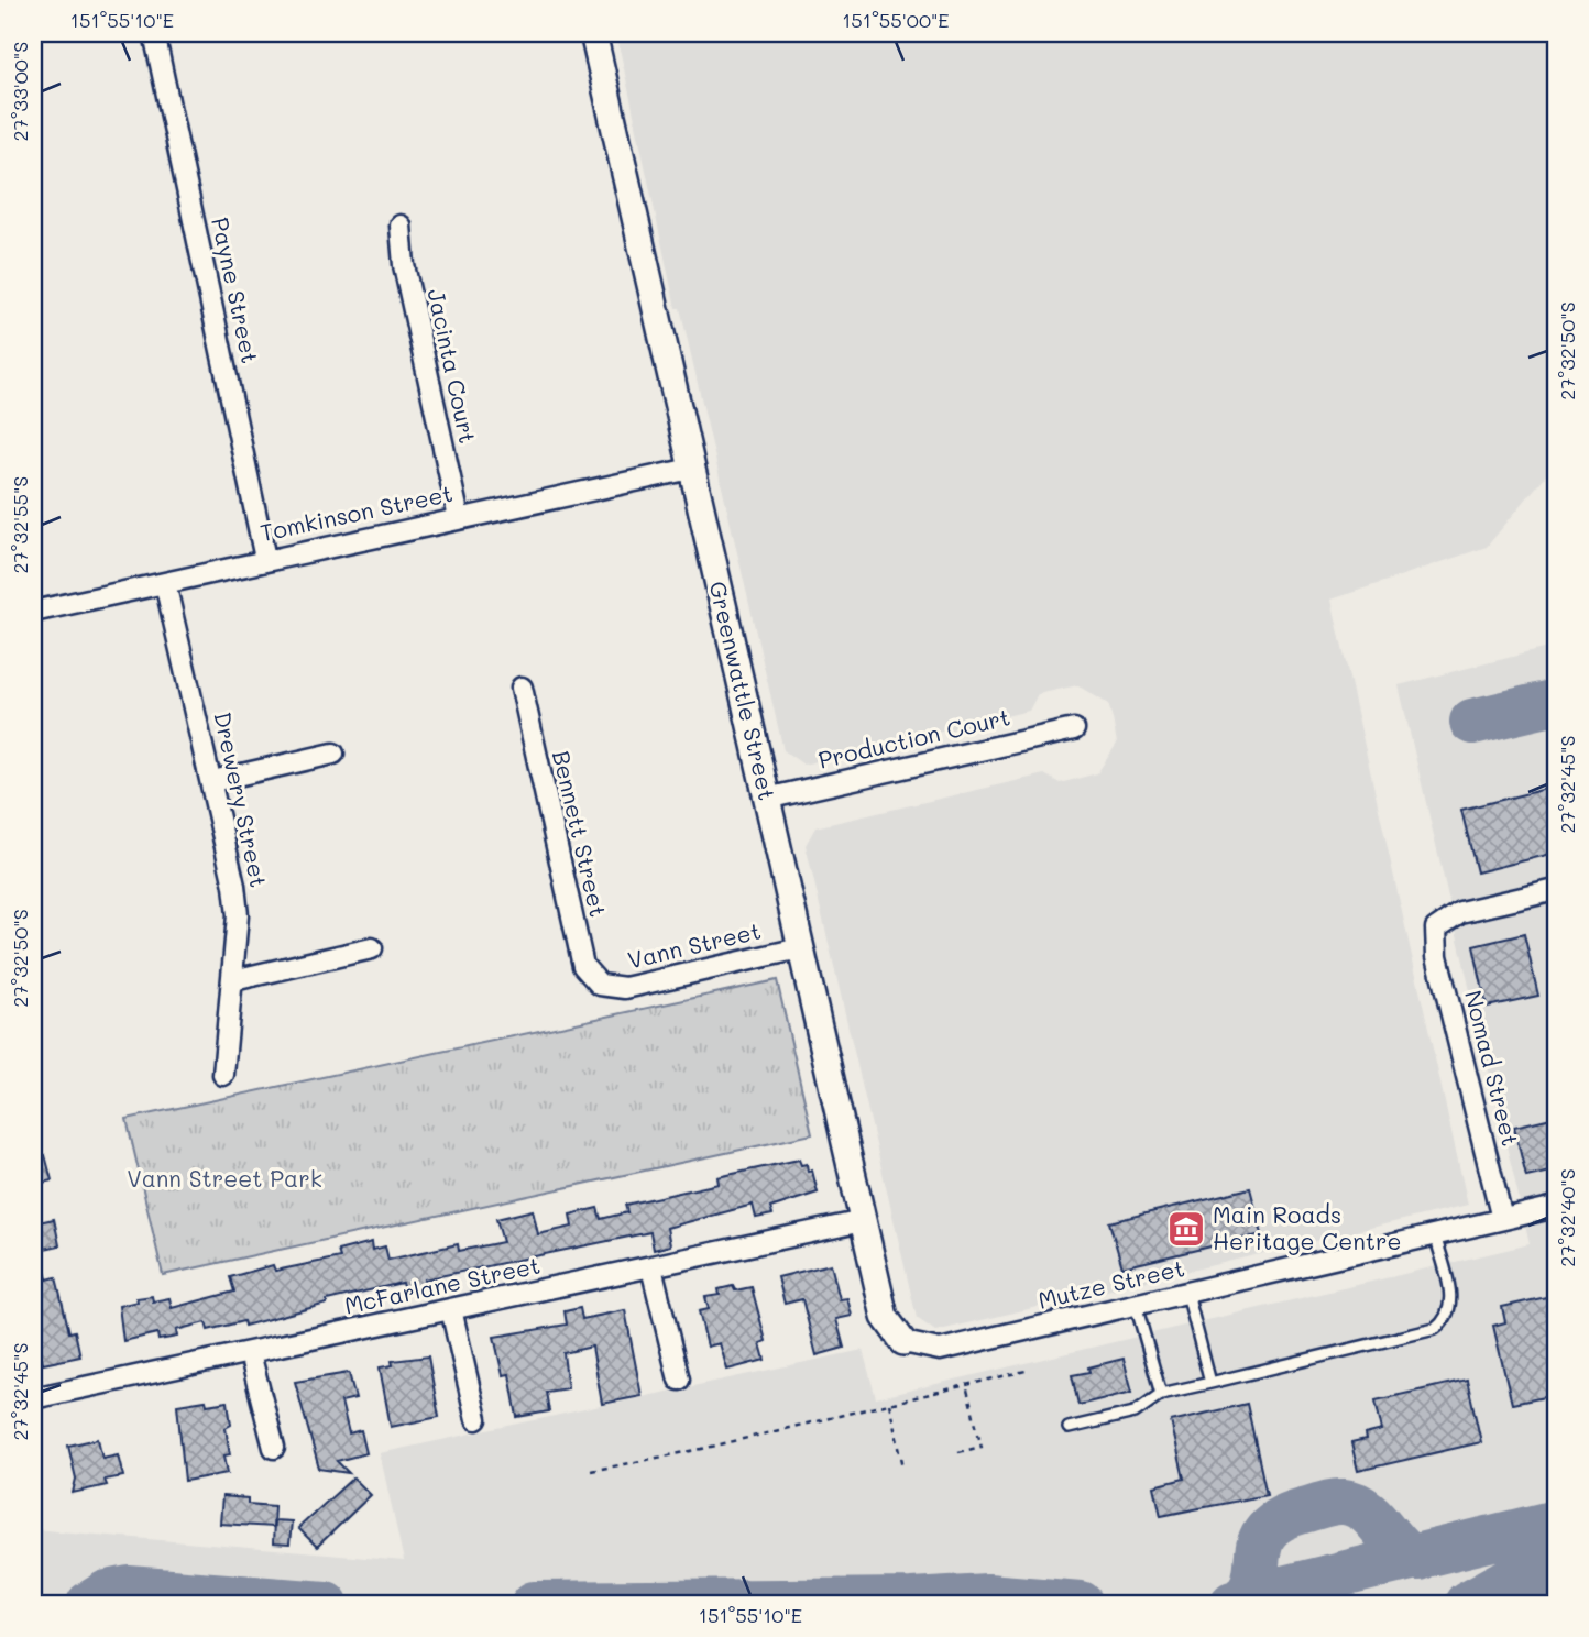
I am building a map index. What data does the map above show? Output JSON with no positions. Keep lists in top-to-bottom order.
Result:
{
  "streets": {
    "street": [
      "Payne Street",
      "Jacinta Court",
      "Tomkinson Street",
      "Greenwattle Street",
      "Production Court",
      "Drewery Street",
      "Bennett Street",
      "Vann Street",
      "Nomad Street",
      "Mutze Street",
      "McFarlane Street"
    ]
  },
  "crossings": [
    ["Payne Street", "Tomkinson Street"],
    ["Jacinta Court", "Tomkinson Street"],
    ["Tomkinson Street", "Greenwattle Street"],
    ["Tomkinson Street", "Drewery Street"],
    ["Greenwattle Street", "Production Court"],
    ["Greenwattle Street", "Vann Street"],
    ["Greenwattle Street", "Mutze Street"],
    ["Greenwattle Street", "McFarlane Street"],
    ["Bennett Street", "Vann Street"],
    ["Nomad Street", "Mutze Street"]
  ],
  "parks": ["Vann Street Park"],
  "places": {
    "museum": ["Main Roads Heritage Centre"]
  },
  "coordinates": [
    "151°55'10\"E",
    "151°55'00\"E",
    "27°33'00\"S",
    "27°32'50\"S",
    "27°32'55\"S",
    "27°32'45\"S",
    "27°32'40\"S"
  ]
}
